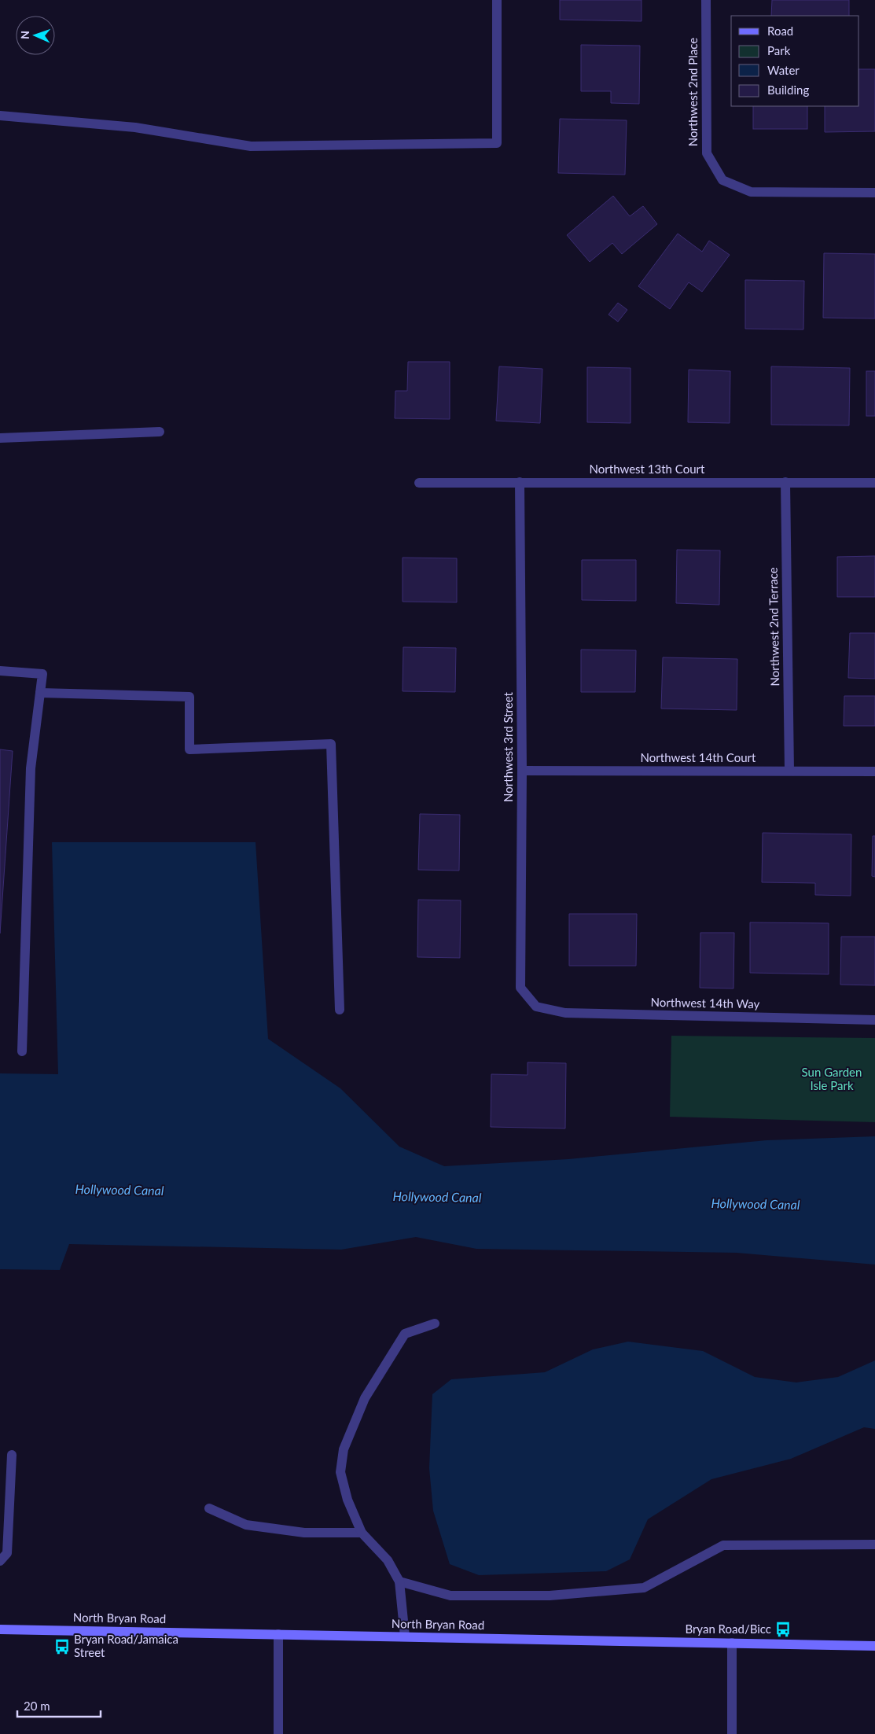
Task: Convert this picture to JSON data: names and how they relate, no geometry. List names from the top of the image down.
{
  "streets": {
    "street": [
      "Northwest 2nd Place",
      "Northwest 13th Court",
      "Northwest 2nd Terrace",
      "Northwest 3rd Street",
      "Northwest 14th Court",
      "Northwest 14th Way",
      "North Bryan Road"
    ]
  },
  "crossings": [
    ["Northwest 13th Court", "Northwest 2nd Terrace"],
    ["Northwest 13th Court", "Northwest 3rd Street"],
    ["Northwest 2nd Terrace", "Northwest 14th Court"],
    ["Northwest 3rd Street", "Northwest 14th Court"],
    ["Northwest 3rd Street", "Northwest 14th Way"]
  ],
  "water": ["Hollywood Canal"],
  "parks": ["Sun Garden Isle Park"],
  "places": {
    "bus stop": ["Bryan Road/Bicc", "Bryan Road/Jamaica Street"]
  },
  "legend": [
    "Road",
    "Park",
    "Water",
    "Building"
  ],
  "scale_bar": "20 m",
  "north": "left"
}
